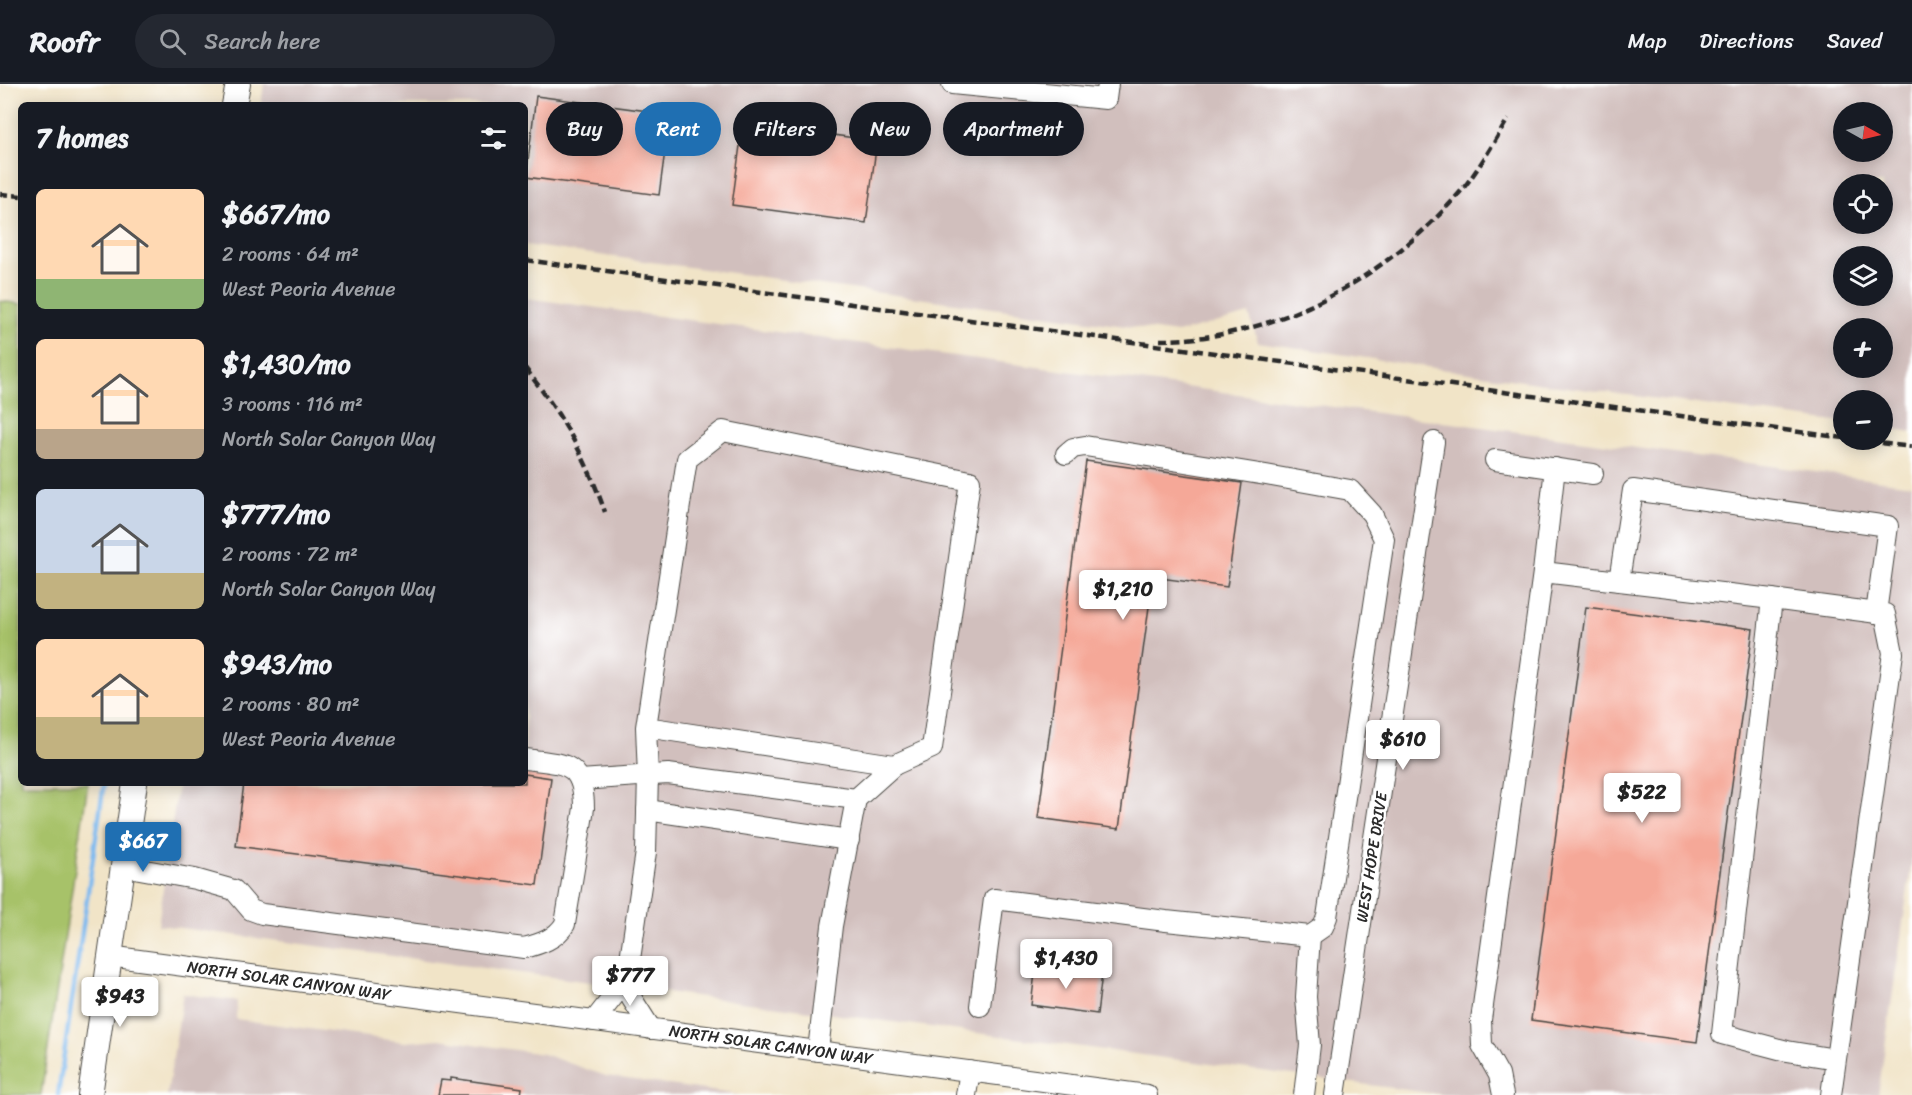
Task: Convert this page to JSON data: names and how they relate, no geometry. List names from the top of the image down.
{
  "streets": {
    "street": ["WEST HOPE DRIVE", "NORTH SOLAR CANYON WAY"]
  },
  "north": "right",
  "page": {
    "header": "Roofr",
    "search": "Search here",
    "nav": ["Map", "Directions", "Saved"],
    "map_buttons": ["+", "−"],
    "chip": [
      "Buy",
      "Rent",
      "Filters",
      "New",
      "Apartment"
    ],
    "heading": "7 homes",
    "list": [
      {
        "name": "$667/mo",
        "note": "2 rooms · 64 m² · West Peoria Avenue"
      },
      {
        "name": "$1,430/mo",
        "note": "3 rooms · 116 m² · North Solar Canyon Way"
      },
      {
        "name": "$777/mo",
        "note": "2 rooms · 72 m² · North Solar Canyon Way"
      },
      {
        "name": "$943/mo",
        "note": "2 rooms · 80 m² · West Peoria Avenue"
      }
    ],
    "price": [
      "$1,210",
      "$610",
      "$522",
      "$667",
      "$1,430",
      "$777",
      "$943"
    ]
  }
}
